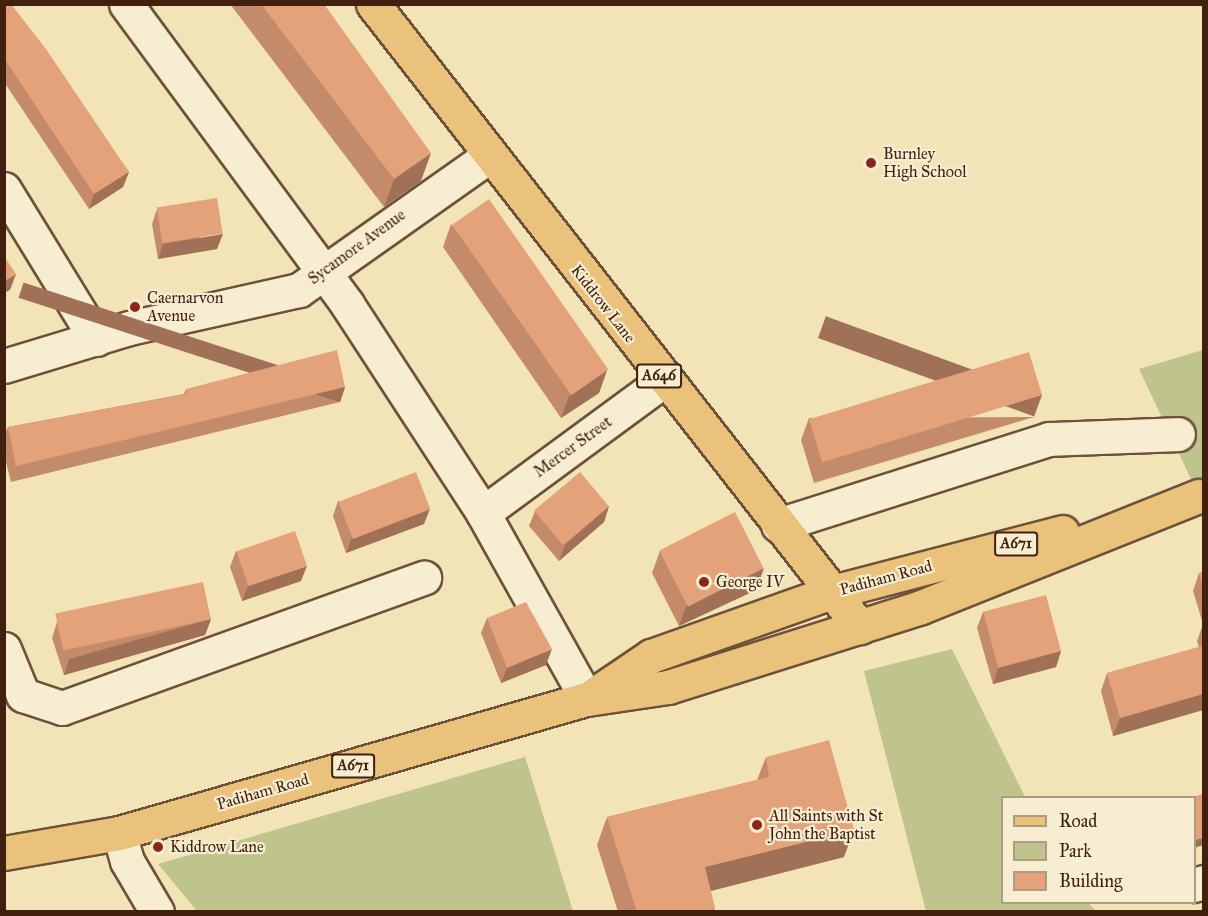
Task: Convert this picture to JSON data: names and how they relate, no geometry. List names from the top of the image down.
{
  "streets": {
    "main road": [
      "Kiddrow Lane",
      "A646",
      "A671",
      "Padiham Road"
    ],
    "street": ["Sycamore Avenue", "Mercer Street"]
  },
  "crossings": [
    ["Sycamore Avenue", "Kiddrow Lane"],
    ["Kiddrow Lane", "Mercer Street"],
    ["Kiddrow Lane", "Padiham Road"]
  ],
  "places": [
    "Burnley High School",
    "Caernarvon Avenue",
    "George IV",
    "All Saints with St John the Baptist",
    "Kiddrow Lane"
  ],
  "legend": ["Road", "Park", "Building"]
}
